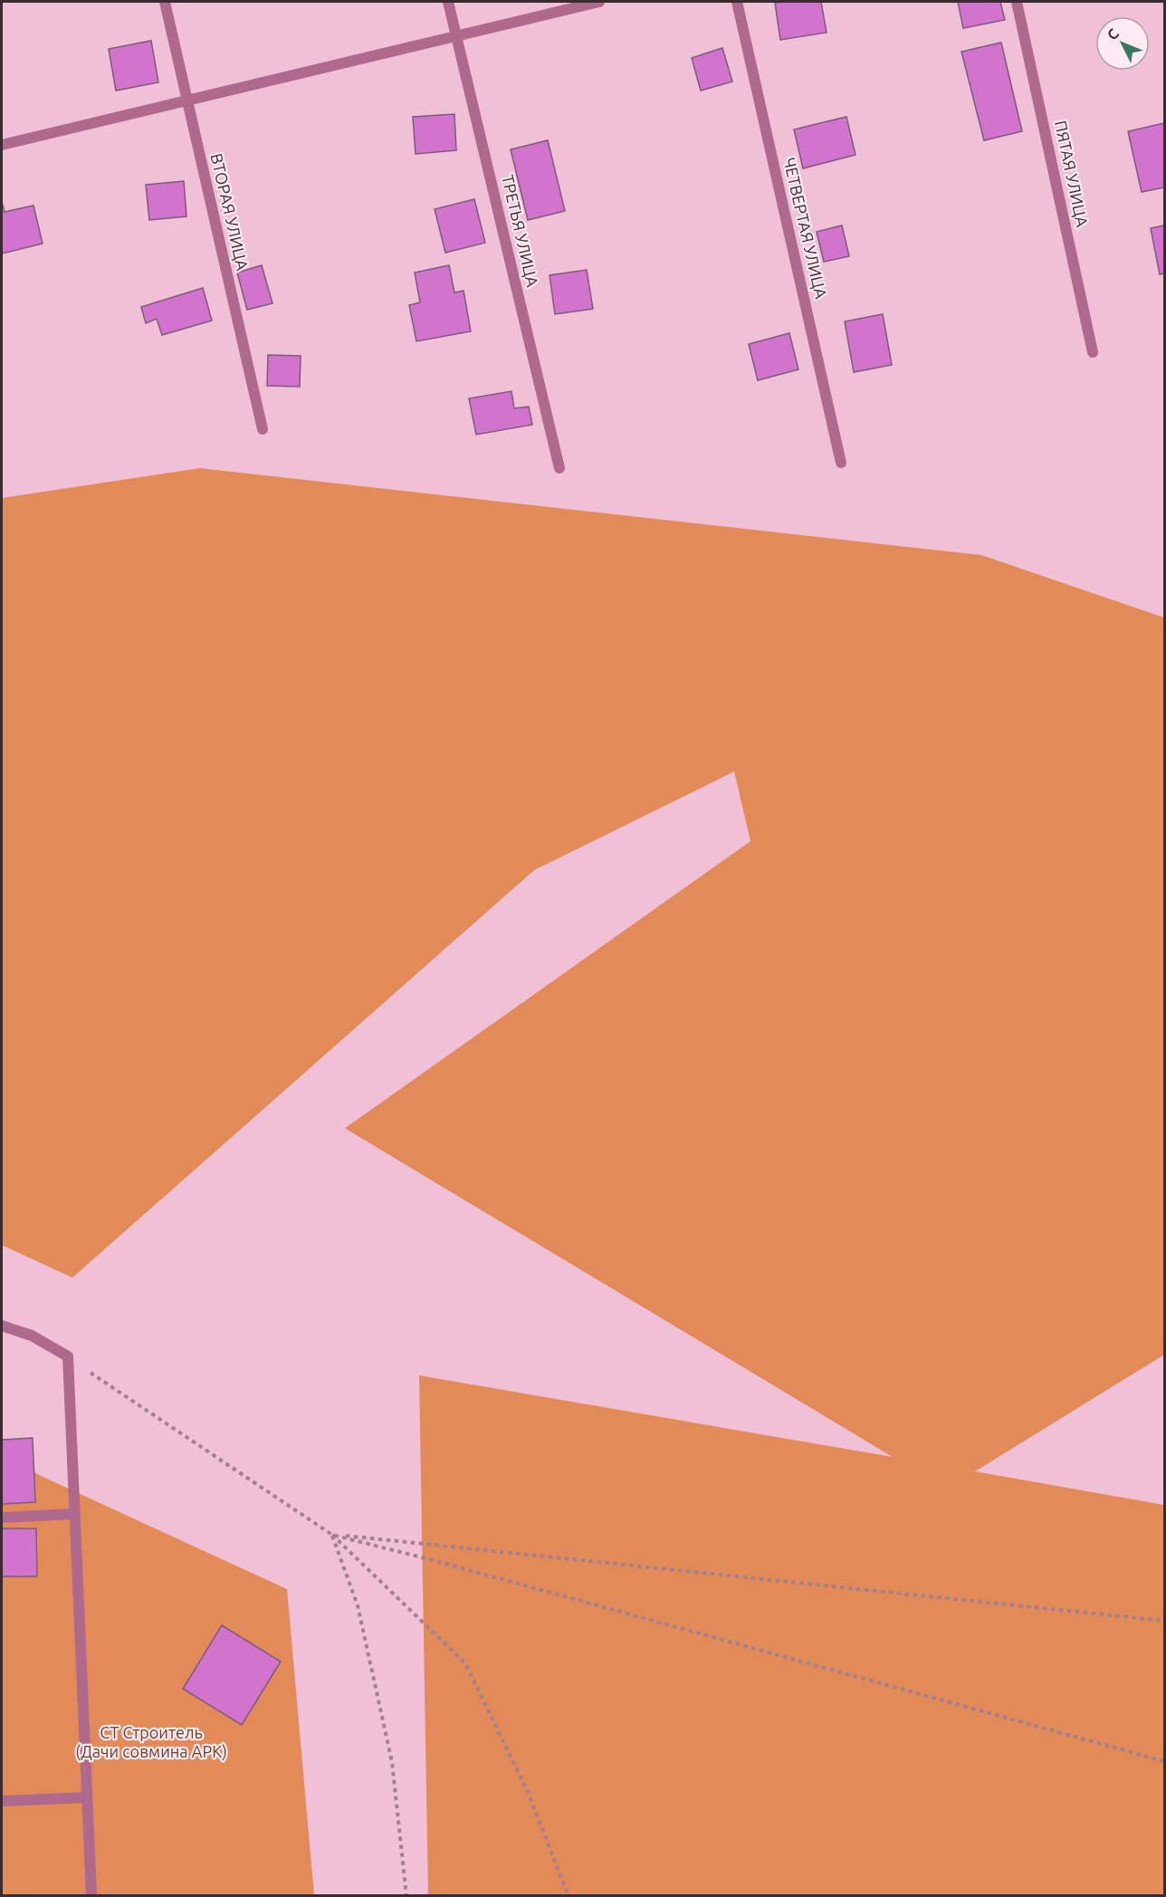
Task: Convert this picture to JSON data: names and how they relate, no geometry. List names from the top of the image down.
{
  "streets": {
    "street": [
      "ПЯТАЯ УЛИЦА",
      "ВТОРАЯ УЛИЦА",
      "ЧЕТВЕРТАЯ УЛИЦА",
      "ТРЕТЬЯ УЛИЦА"
    ]
  },
  "parks": ["СТ Строитель (Дачи совмина АРК)"],
  "north": "top left"
}
